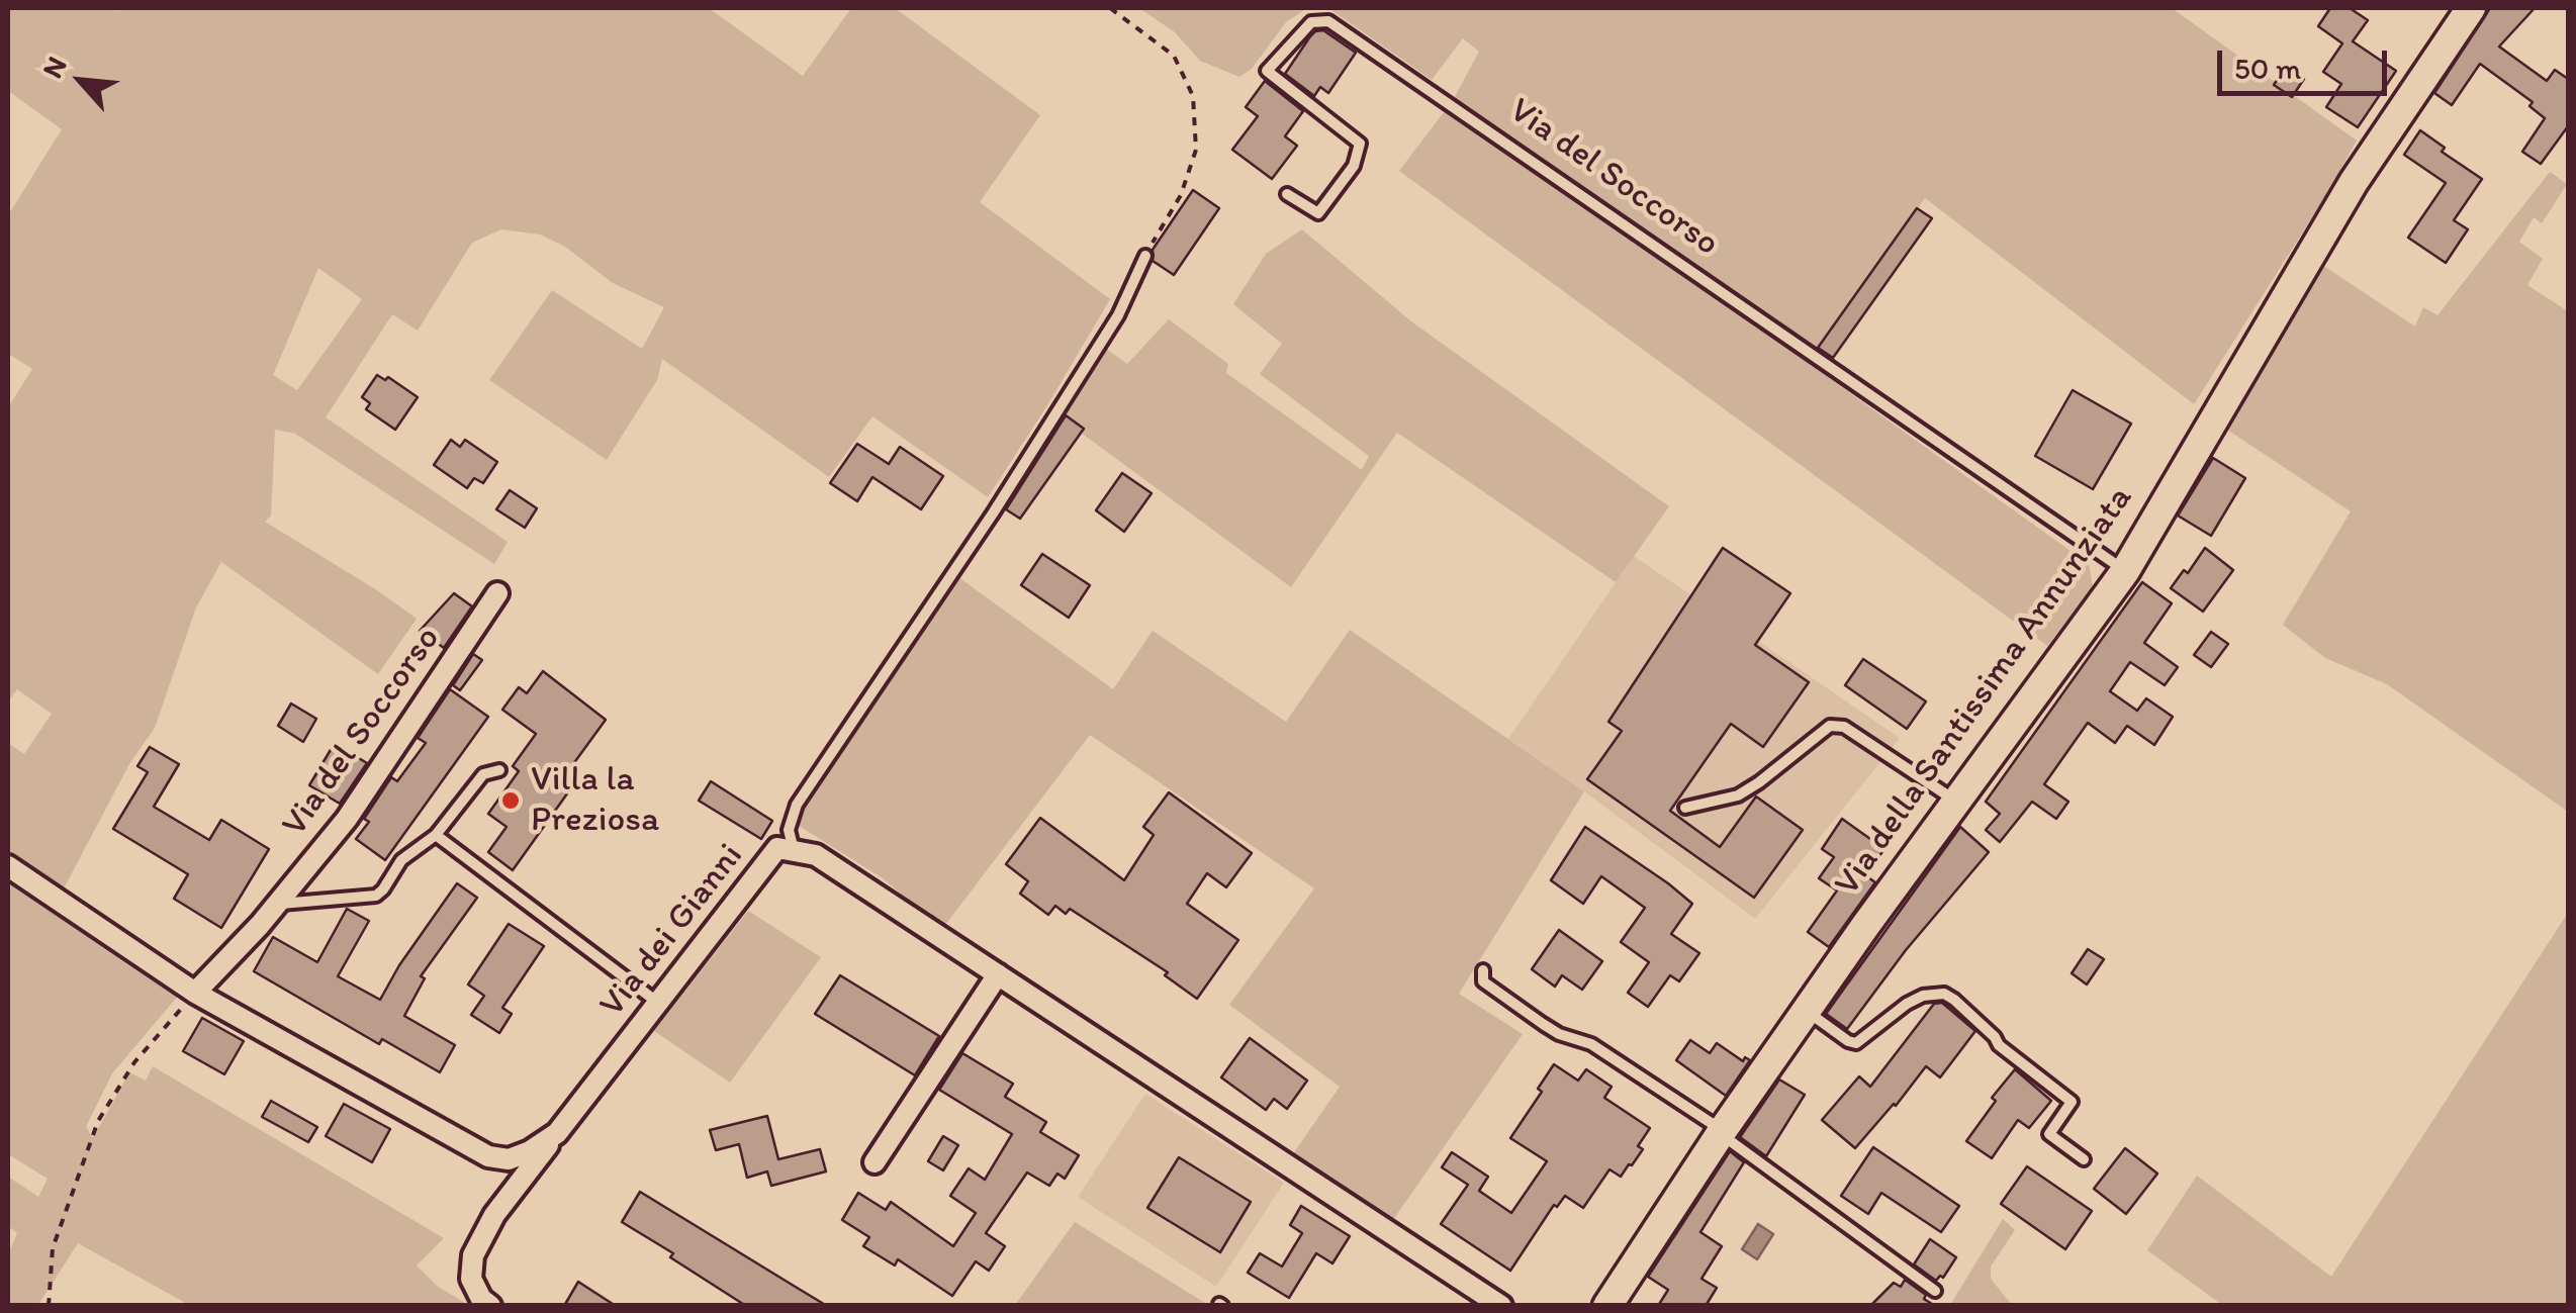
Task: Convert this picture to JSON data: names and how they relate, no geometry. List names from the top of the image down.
{
  "streets": {
    "street": ["Via del Soccorso", "Via della Santissima Annunziata", "Via dei Gianni"]
  },
  "crossings": [
    ["Via del Soccorso", "Via della Santissima Annunziata"],
    ["Via del Soccorso", "Via dei Gianni"]
  ],
  "places": ["Villa la Preziosa"],
  "scale_bar": "50 m",
  "north": "top left"
}
